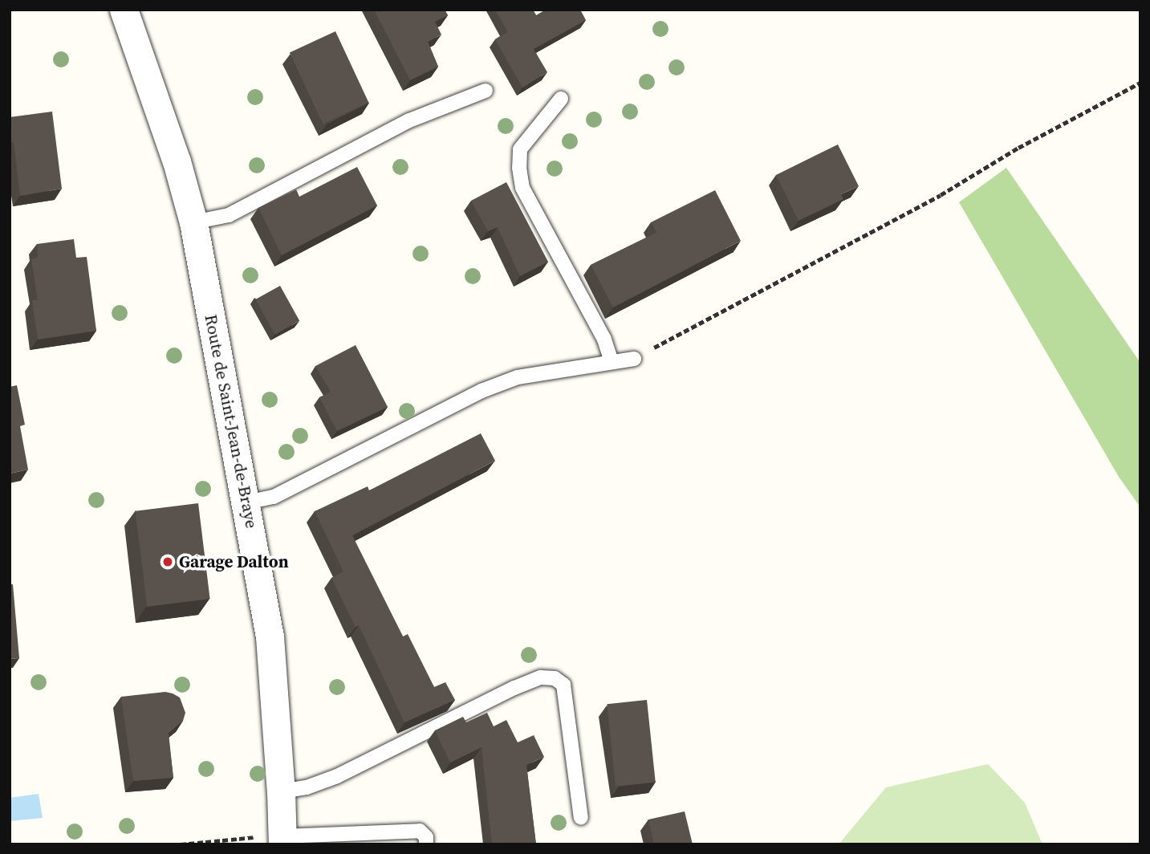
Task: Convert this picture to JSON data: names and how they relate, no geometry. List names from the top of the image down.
{
  "streets": {
    "street": ["Route de Saint-Jean-de-Braye"]
  },
  "places": ["Garage Dalton"]
}
